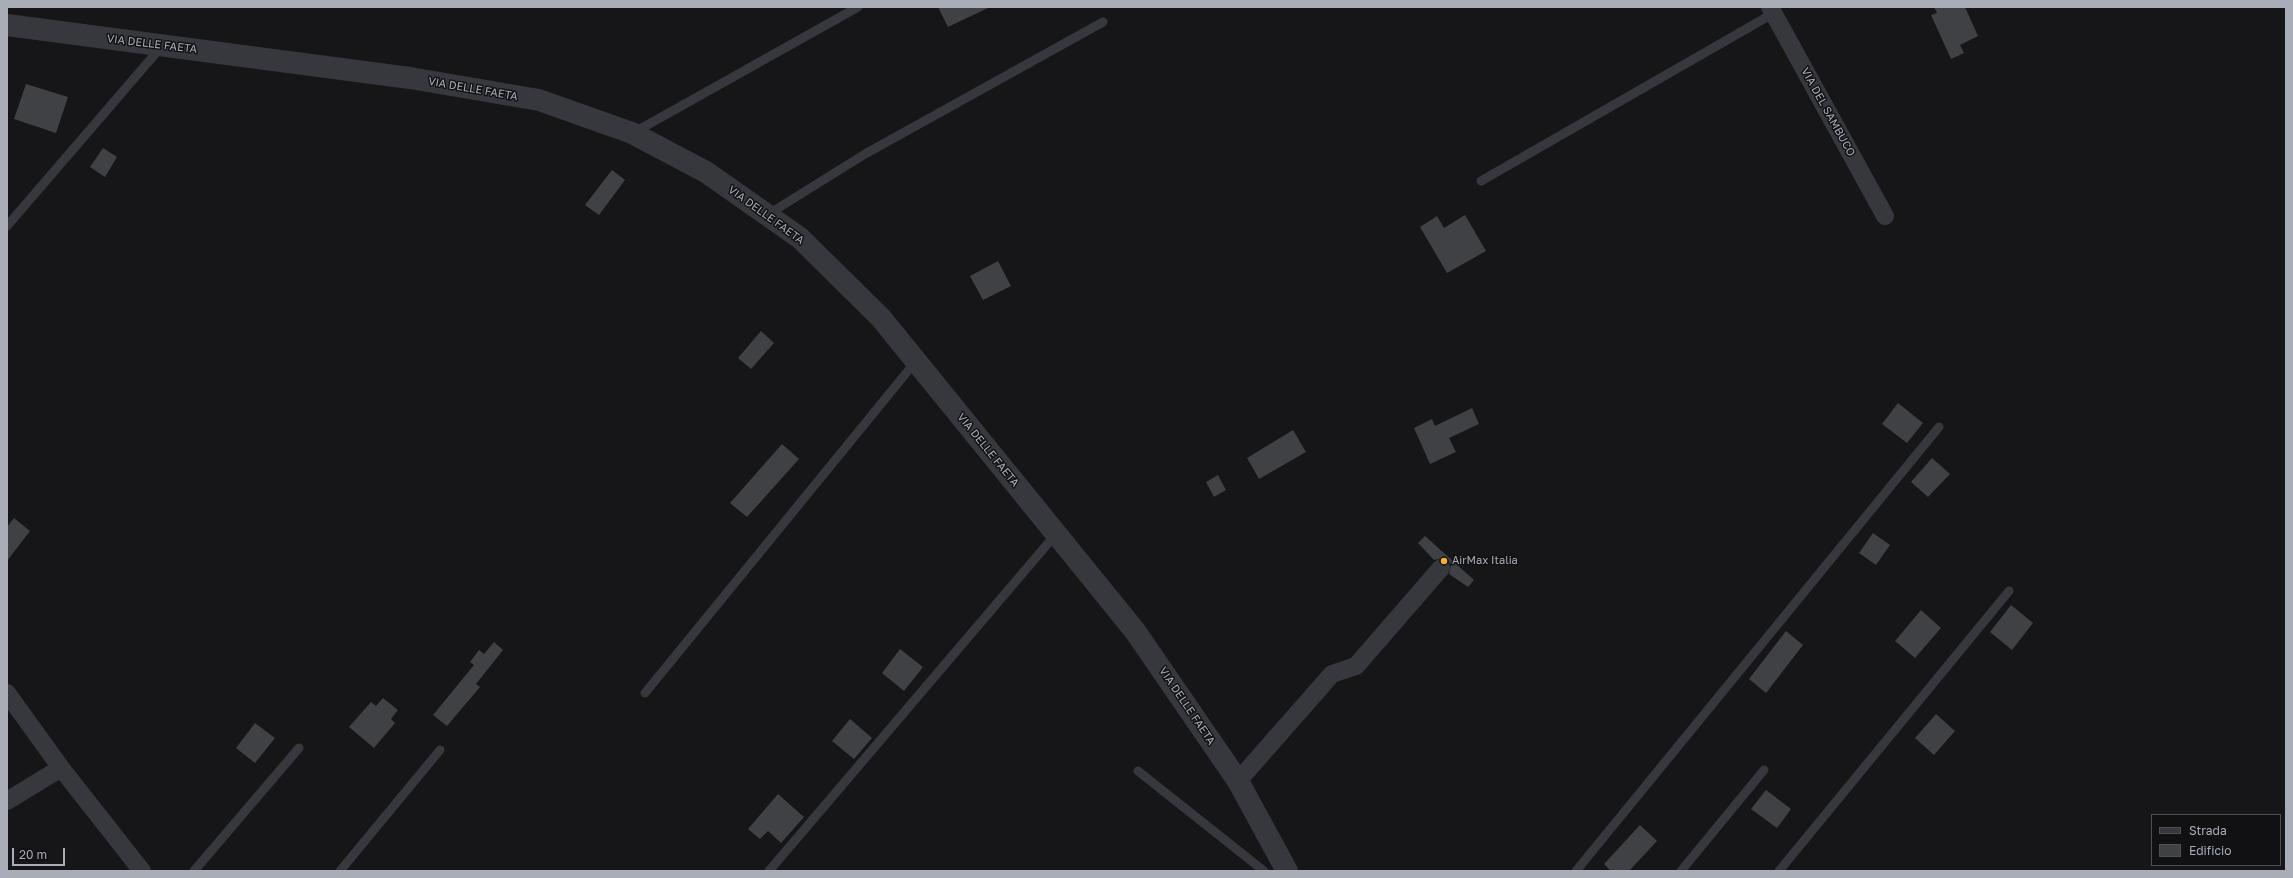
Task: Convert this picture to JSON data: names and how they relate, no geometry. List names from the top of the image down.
{
  "streets": {
    "street": ["VIA DELLE FAETA", "VIA DEL SAMBUCO"]
  },
  "places": ["AirMax Italia"],
  "legend": ["Strada", "Edificio"],
  "scale_bar": "20 m"
}
